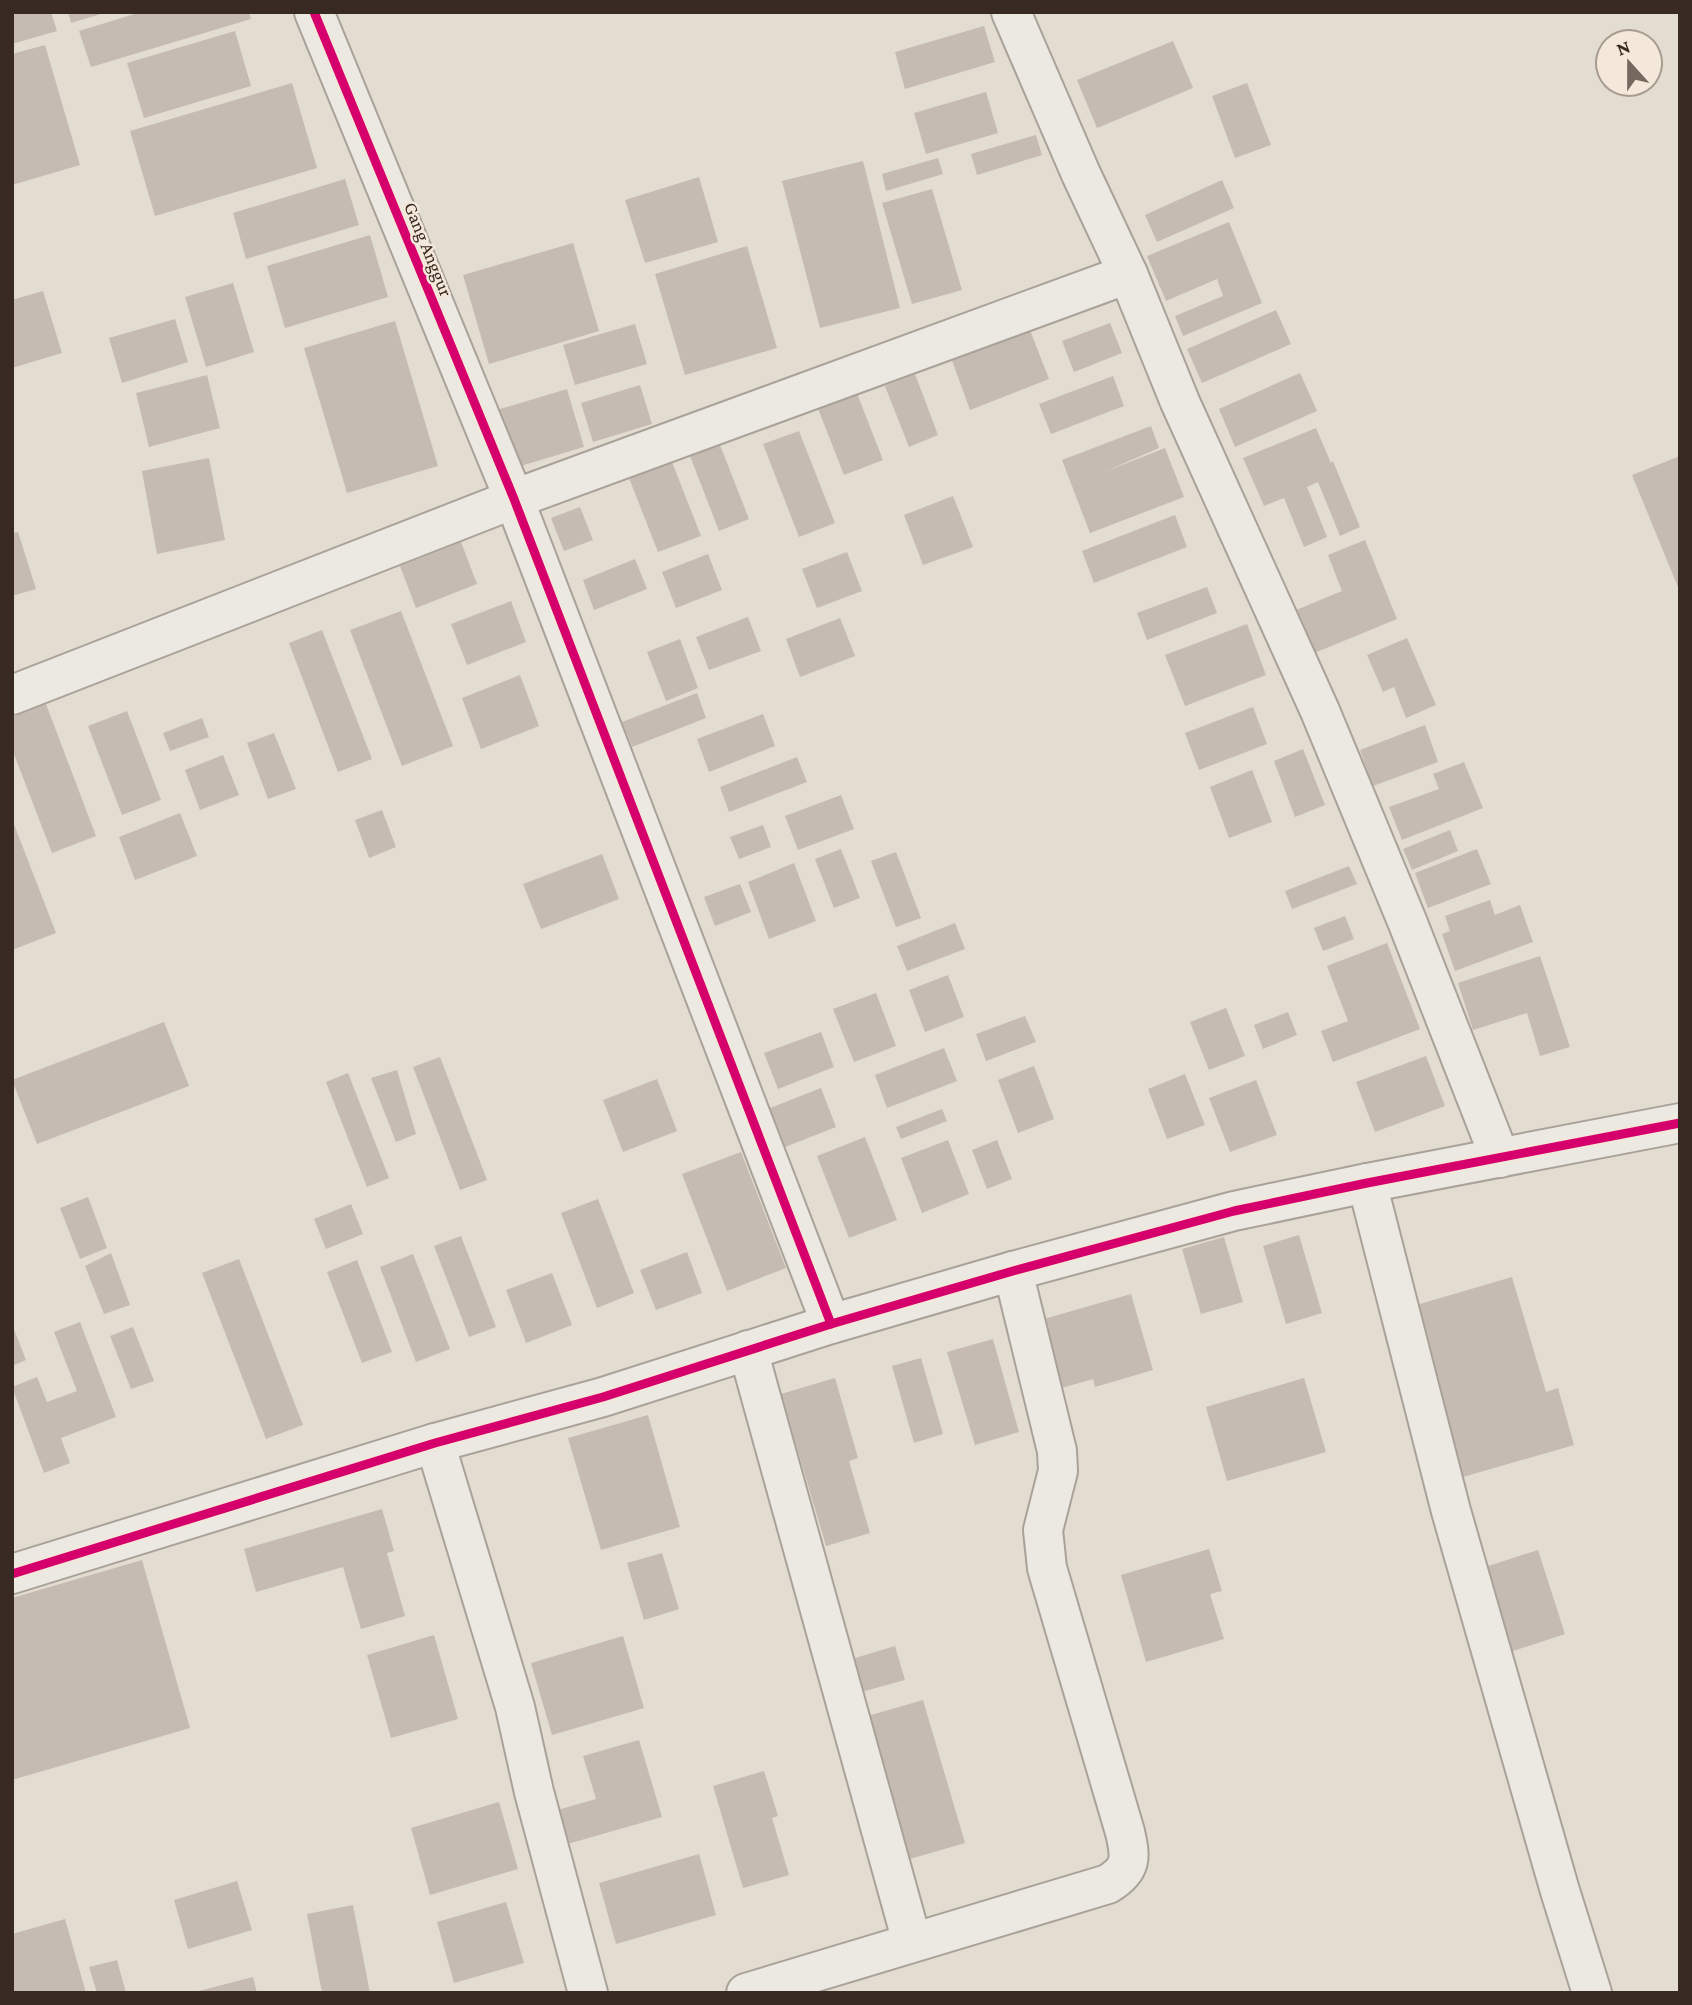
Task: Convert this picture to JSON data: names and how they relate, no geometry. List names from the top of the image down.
{
  "streets": {
    "street": ["Gang Anggur"]
  },
  "north": "top"
}
